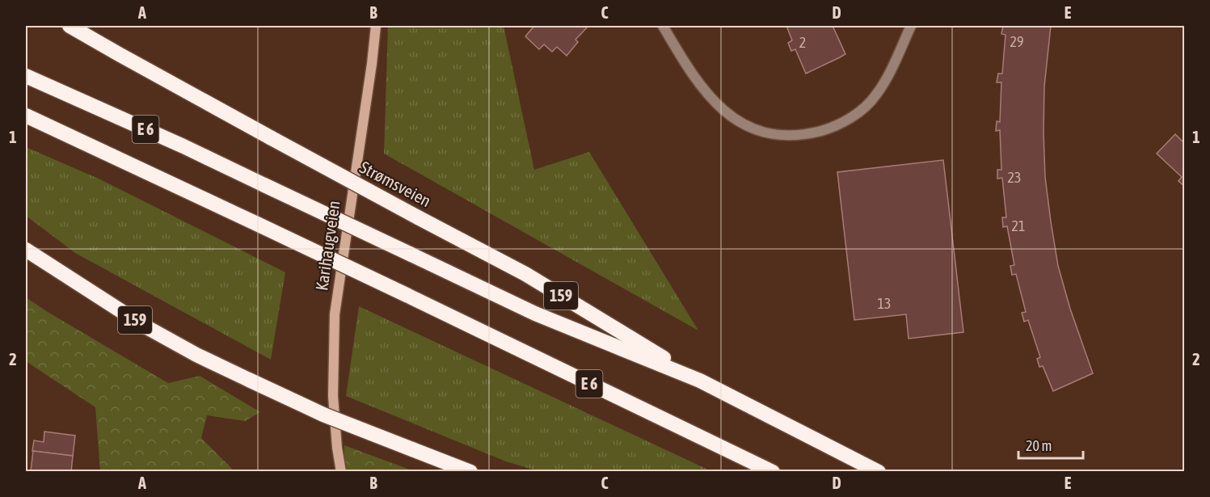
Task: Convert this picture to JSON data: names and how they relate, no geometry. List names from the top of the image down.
{
  "streets": {
    "highway": ["E 6", "Strømsveien", "159"],
    "main road": ["Karihaugveien"]
  },
  "crossings": [
    ["E 6", "Strømsveien"]
  ],
  "house_numbers": [
    "29",
    "2",
    "23",
    "21",
    "13"
  ],
  "scale_bar": "20 m",
  "grid": {
    "columns": [
      "A",
      "B",
      "C",
      "D",
      "E"
    ],
    "rows": ["1", "2"]
  }
}
